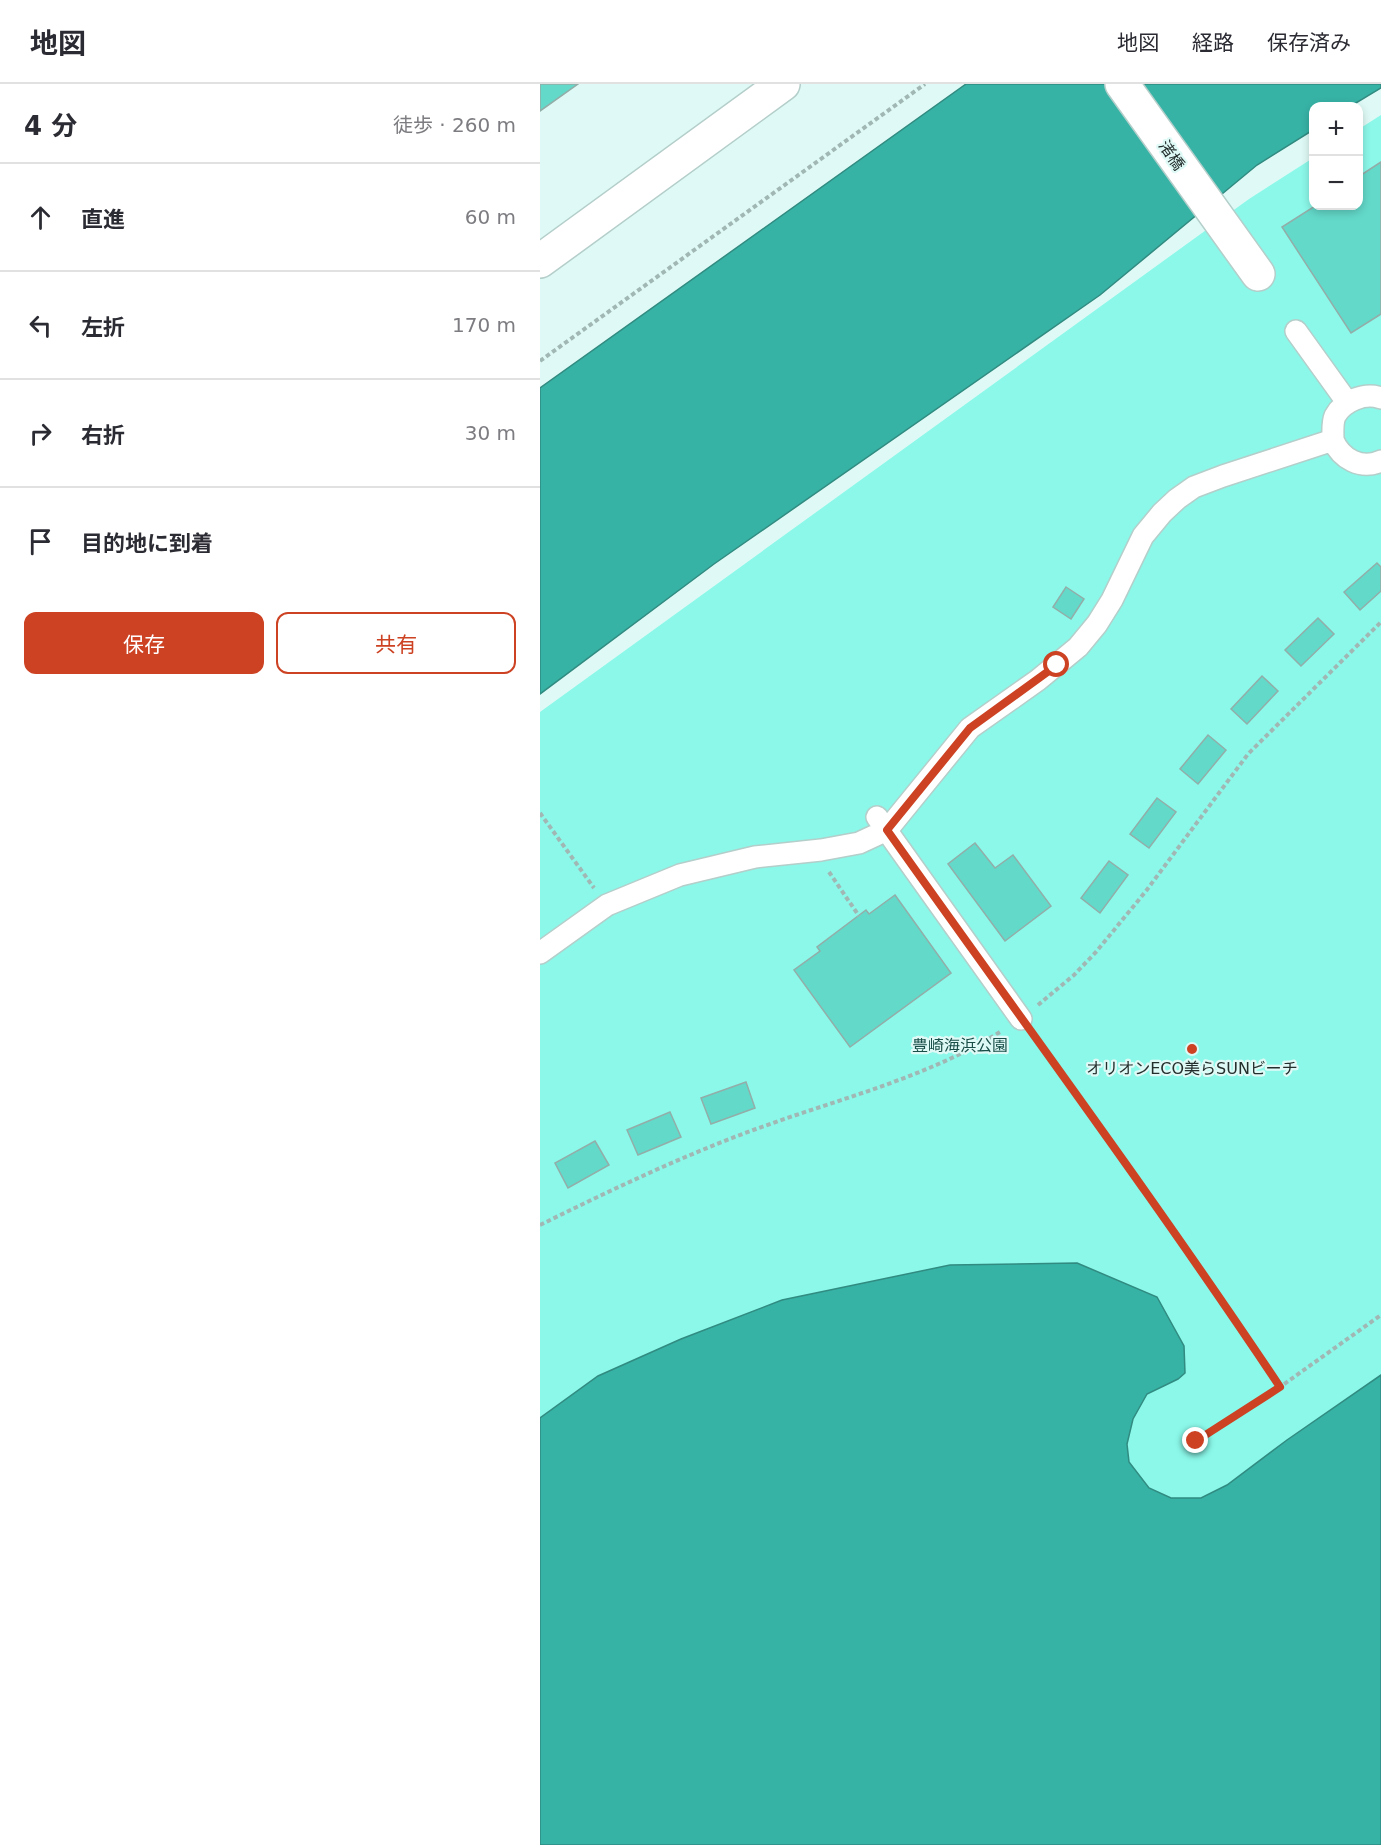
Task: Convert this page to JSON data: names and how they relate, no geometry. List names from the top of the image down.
{
  "streets": {
    "street": ["渚橋"]
  },
  "parks": ["豊崎海浜公園"],
  "places": ["オリオンECO美らSUNビーチ"],
  "page": {
    "header": "地図",
    "nav": ["地図", "経路", "保存済み"],
    "heading": ["4 分", "徒歩 · 260 m"],
    "map_buttons": ["+", "−"],
    "list": [
      ["直進", "60 m"],
      ["左折", "170 m"],
      ["右折", "30 m"],
      "目的地に到着"
    ],
    "buttons": ["保存", "共有"]
  }
}
